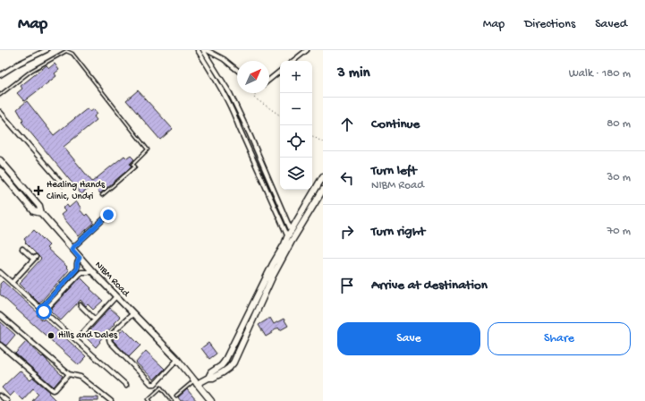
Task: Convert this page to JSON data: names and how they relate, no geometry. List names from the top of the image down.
{
  "streets": {
    "street": ["NIBM Road"]
  },
  "places": {
    "health": ["Healing Hands Clinic, Undri"],
    "other": ["Hills and Dales"]
  },
  "north": "top right",
  "page": {
    "header": "Map",
    "nav": ["Map", "Directions", "Saved"],
    "heading": ["3 min", "Walk · 180 m"],
    "map_buttons": ["+", "−"],
    "list": [
      ["Continue", "80 m"],
      ["Turn left", "NIBM Road", "30 m"],
      ["Turn right", "70 m"],
      "Arrive at destination"
    ],
    "buttons": ["Save", "Share"]
  }
}
